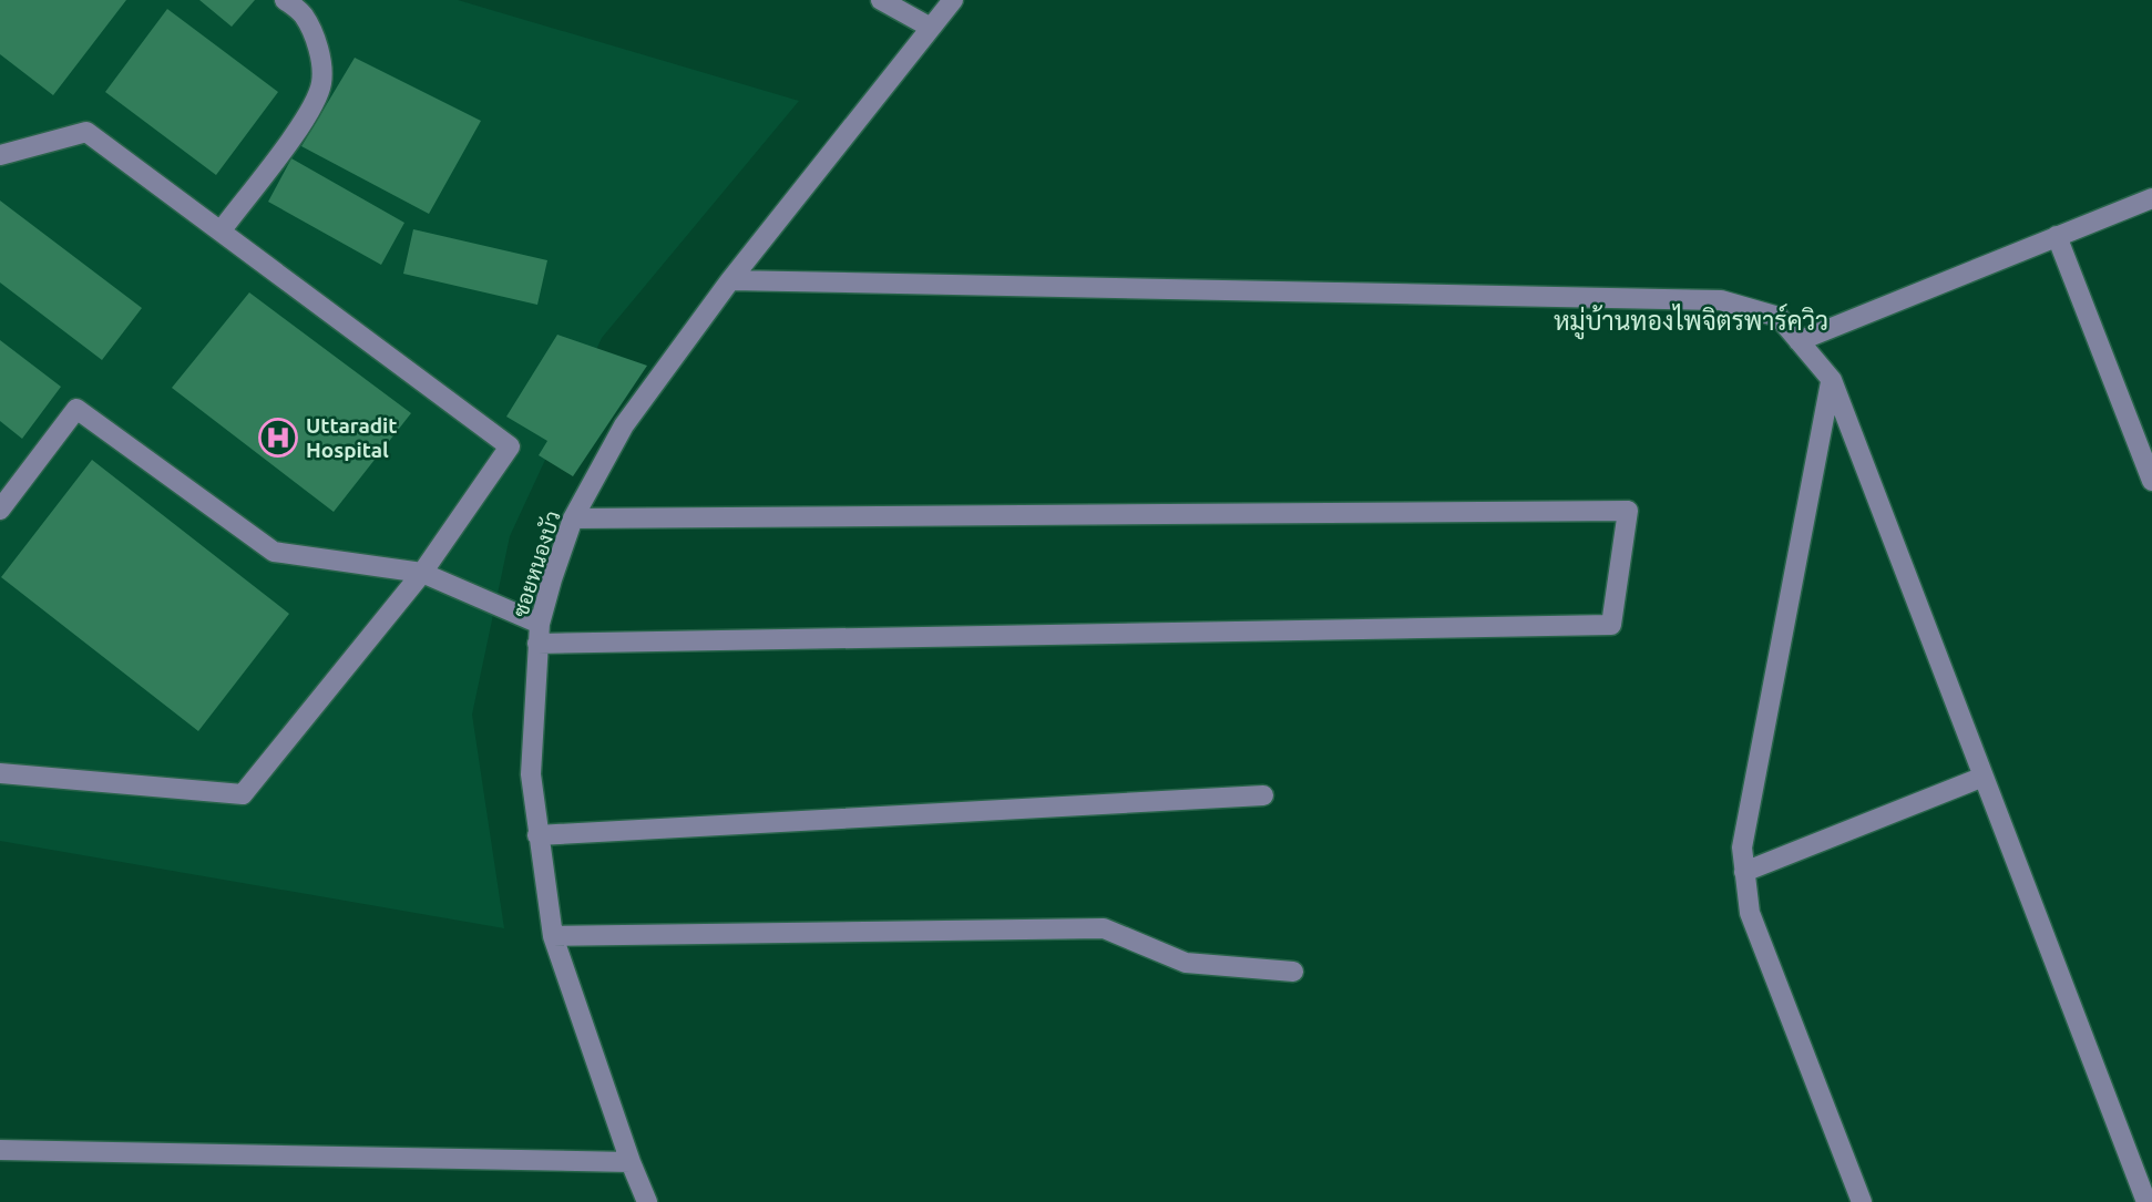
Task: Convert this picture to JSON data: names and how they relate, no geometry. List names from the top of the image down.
{
  "streets": {
    "street": ["ซอยหนองบัว"]
  },
  "districts": ["หมู่บ้านทองไพจิตรพาร์ควิว"],
  "places": {
    "hospital": ["Uttaradit Hospital"]
  }
}
